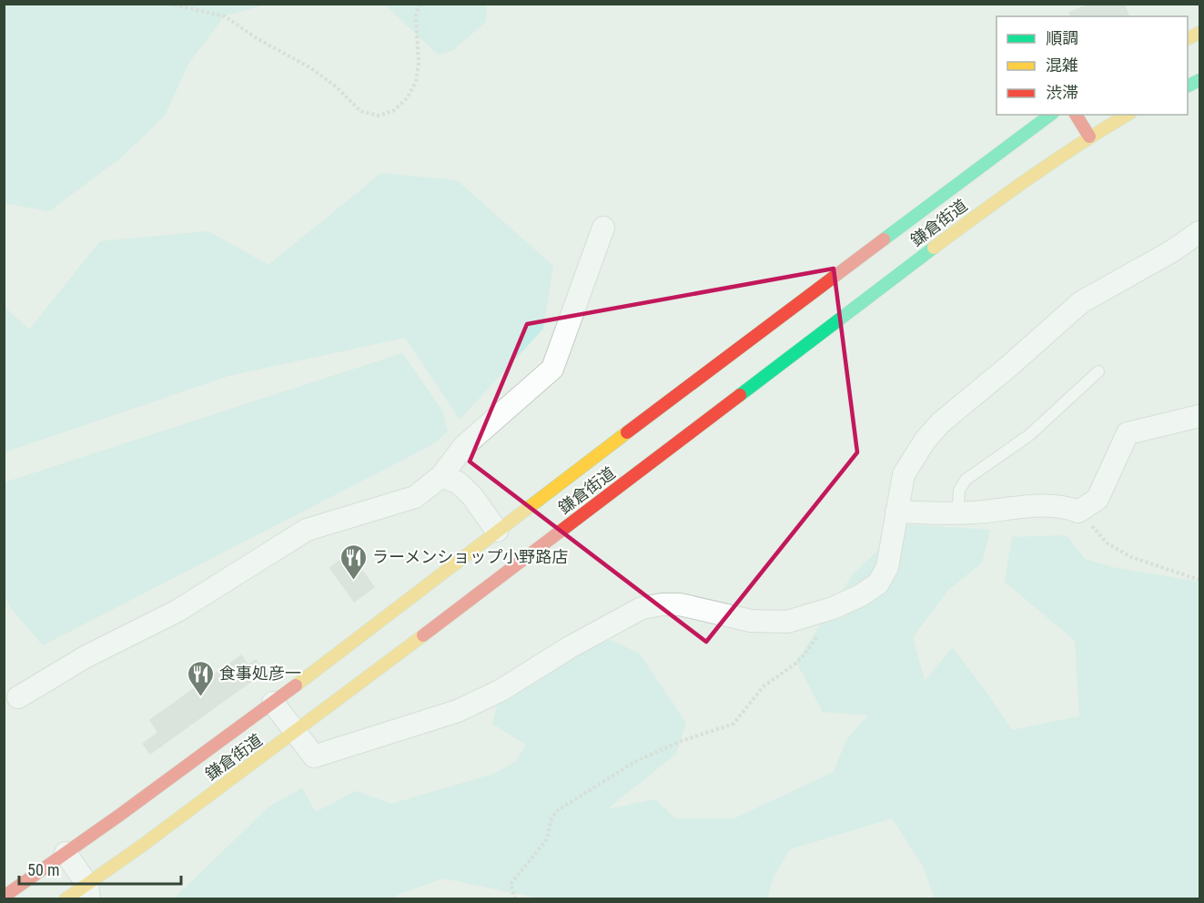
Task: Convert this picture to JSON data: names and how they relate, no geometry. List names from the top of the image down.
{
  "streets": {
    "main road": ["鎌倉街道"]
  },
  "places": {
    "restaurant": ["ラーメンショップ小野路店", "食事処彦一"]
  },
  "legend": ["順調", "混雑", "渋滞"],
  "scale_bar": "50 m"
}
